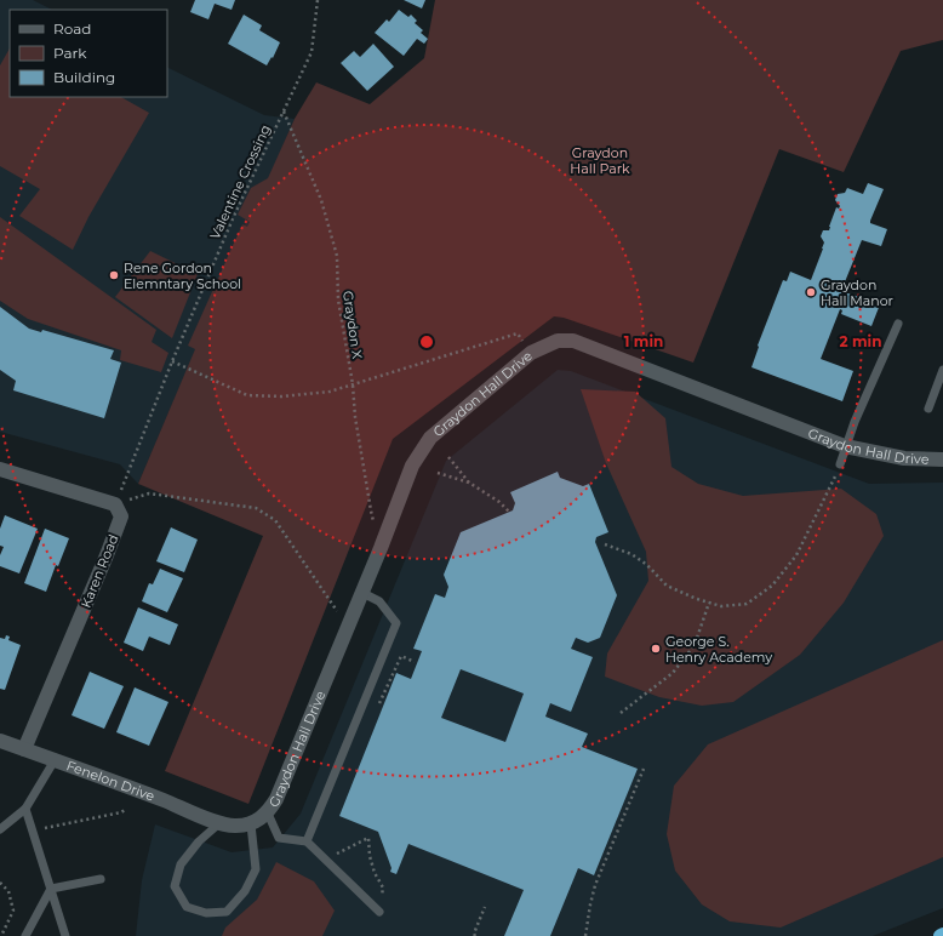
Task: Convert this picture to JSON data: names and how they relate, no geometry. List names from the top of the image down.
{
  "streets": {
    "street": ["Graydon Hall Drive", "Karen Road", "Fenelon Drive"],
    "path": ["Valentine Crossing", "Graydon X"]
  },
  "crossings": [
    ["Valentine Crossing", "Graydon X"],
    ["Valentine Crossing", "Karen Road"],
    ["Graydon X", "Graydon Hall Drive"],
    ["Graydon Hall Drive", "Fenelon Drive"],
    ["Karen Road", "Fenelon Drive"]
  ],
  "parks": ["Graydon Hall Park"],
  "places": ["Rene Gordon Elemntary School", "Graydon Hall Manor", "George S. Henry Academy"],
  "legend": ["Road", "Park", "Building"],
  "rings": ["1 min", "2 min"]
}
